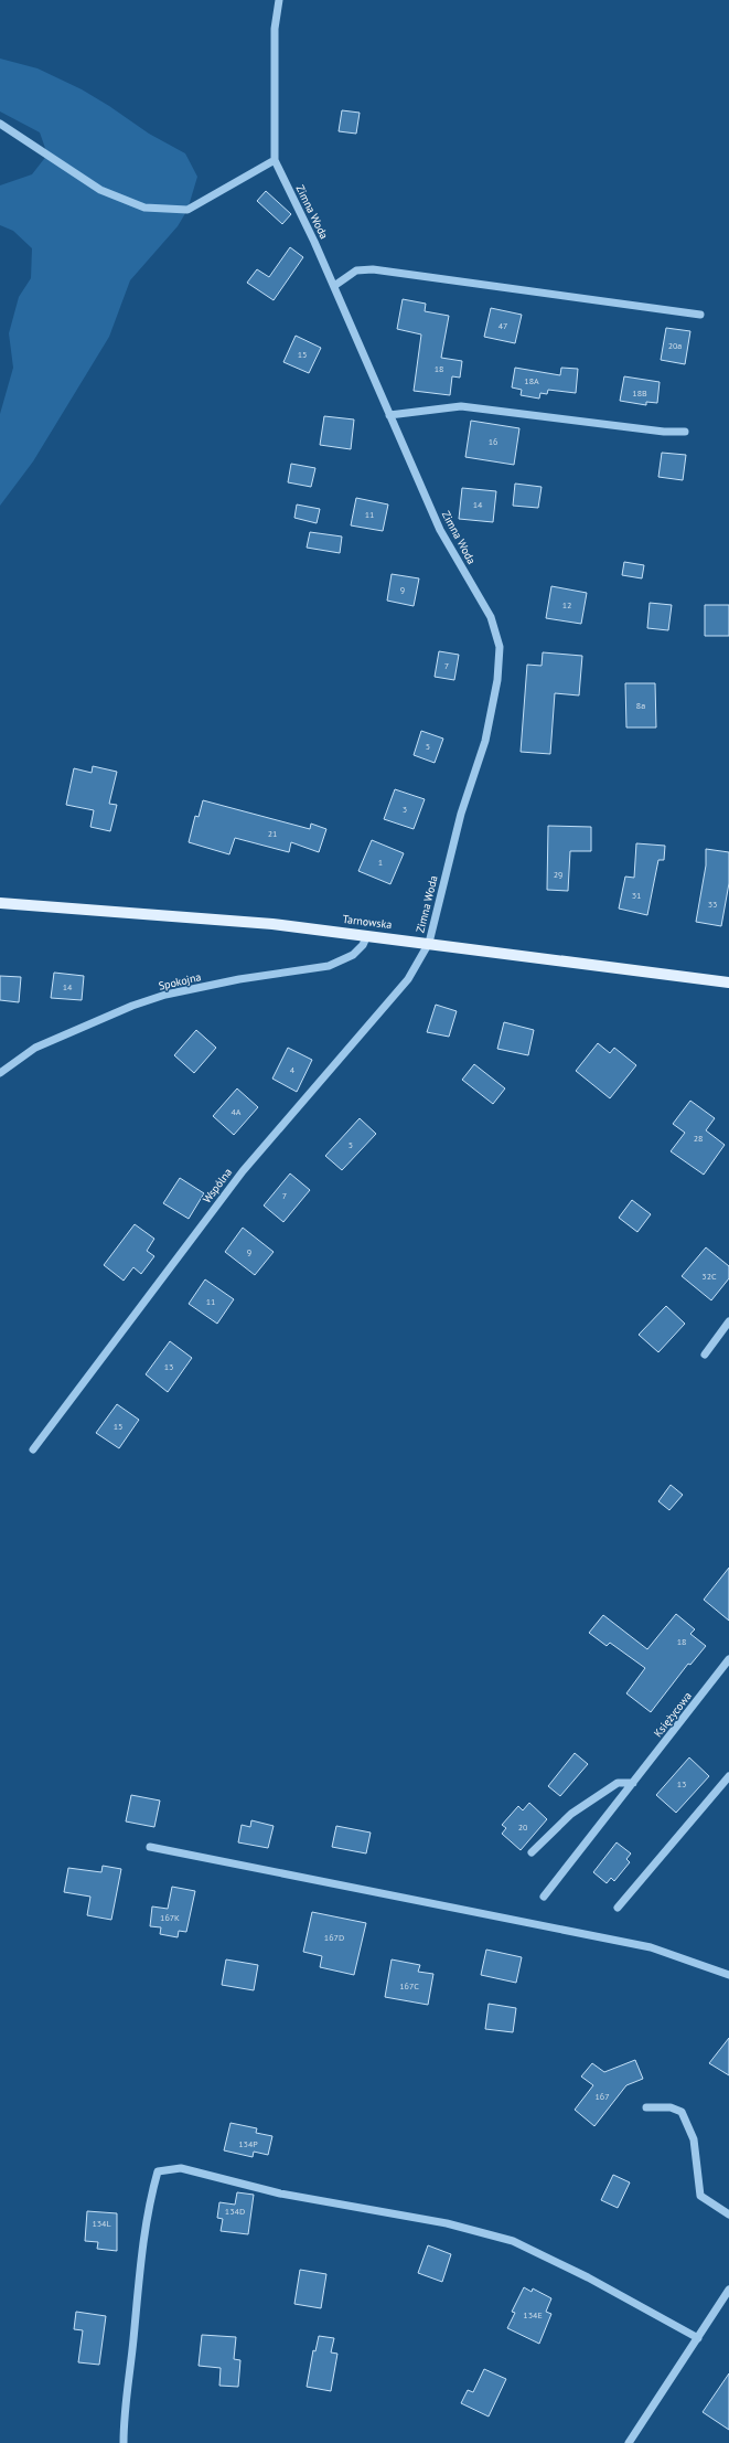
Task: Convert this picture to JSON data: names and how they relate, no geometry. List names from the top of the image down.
{
  "streets": {
    "main road": ["Tarnowska"],
    "street": [
      "Zimna Woda",
      "Spokojna",
      "Wspólna",
      "Księżycowa"
    ]
  },
  "crossings": [
    ["Zimna Woda", "Tarnowska"],
    ["Zimna Woda", "Wspólna"],
    ["Tarnowska", "Spokojna"],
    ["Tarnowska", "Wspólna"]
  ],
  "house_numbers": [
    "47",
    "20a",
    "15",
    "18",
    "18A",
    "18B",
    "16",
    "14",
    "11",
    "9",
    "12",
    "7",
    "8a",
    "5",
    "3",
    "21",
    "1",
    "29",
    "31",
    "33",
    "14",
    "4",
    "4A",
    "28",
    "5",
    "7",
    "9",
    "32C",
    "11",
    "13",
    "15",
    "18",
    "13",
    "20",
    "167K",
    "167D",
    "167C",
    "167",
    "134P",
    "134D",
    "134L",
    "134E"
  ]
}
